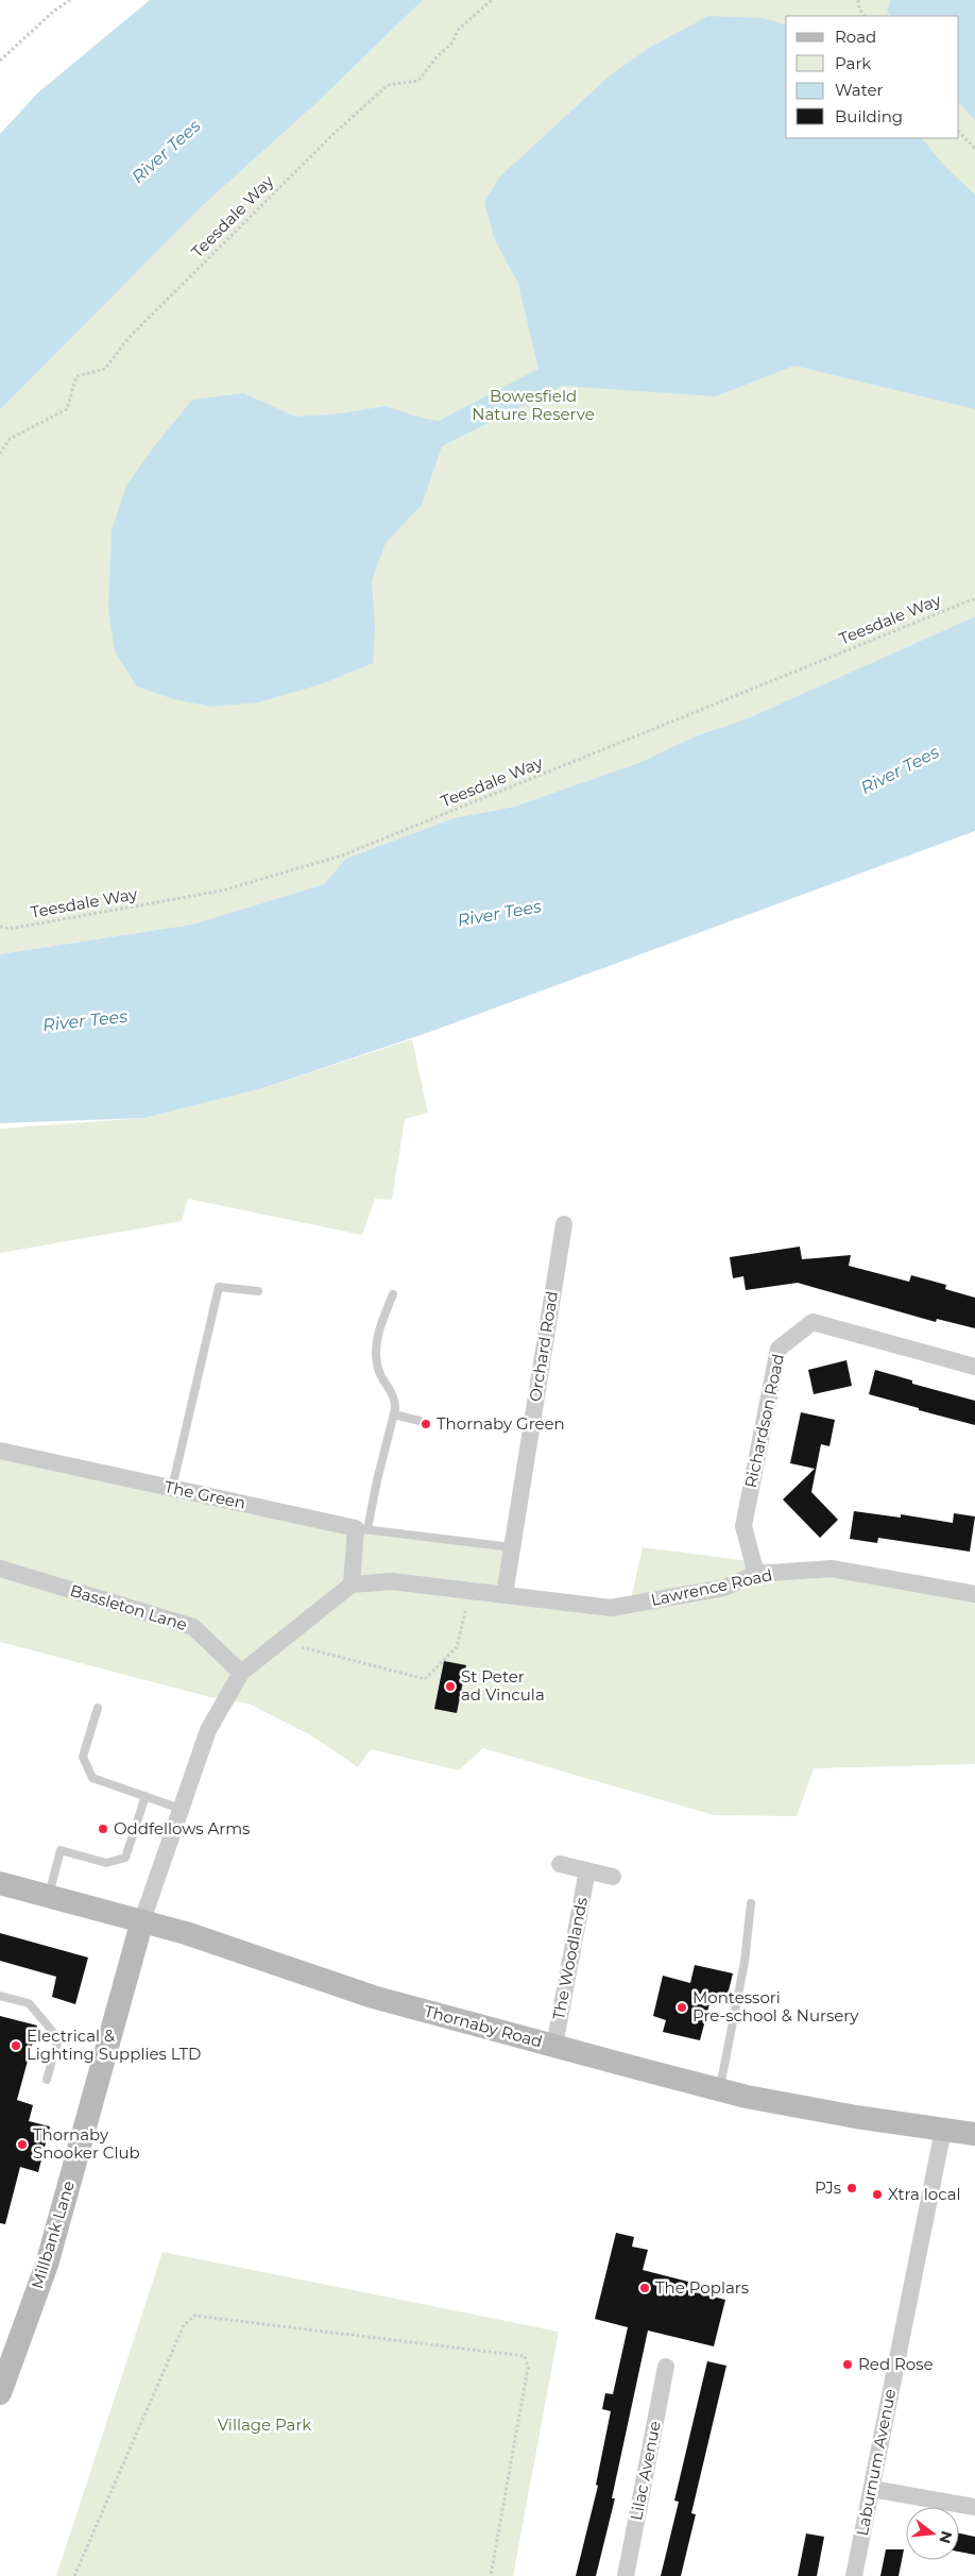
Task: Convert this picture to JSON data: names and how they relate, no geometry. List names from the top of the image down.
{
  "streets": {
    "street": [
      "Orchard Road",
      "Richardson Road",
      "The Green",
      "Lawrence Road",
      "Bassleton Lane",
      "The Woodlands",
      "Thornaby Road",
      "Millbank Lane",
      "Laburnum Avenue",
      "Lilac Avenue"
    ],
    "path": ["Teesdale Way"]
  },
  "crossings": [
    ["Orchard Road", "Lawrence Road"],
    ["Richardson Road", "Lawrence Road"],
    ["The Woodlands", "Thornaby Road"],
    ["Thornaby Road", "Millbank Lane"],
    ["Thornaby Road", "Laburnum Avenue"]
  ],
  "water": ["River Tees"],
  "parks": ["Bowesfield Nature Reserve", "Village Park"],
  "places": [
    "Thornaby Green",
    "St Peter ad Vincula",
    "Oddfellows Arms",
    "Montessori Pre-school & Nursery",
    "Electrical & Lighting Supplies LTD",
    "Thornaby Snooker Club",
    "PJs",
    "Xtra local",
    "The Poplars",
    "Red Rose"
  ],
  "legend": [
    "Road",
    "Park",
    "Water",
    "Building"
  ],
  "north": "right"
}
